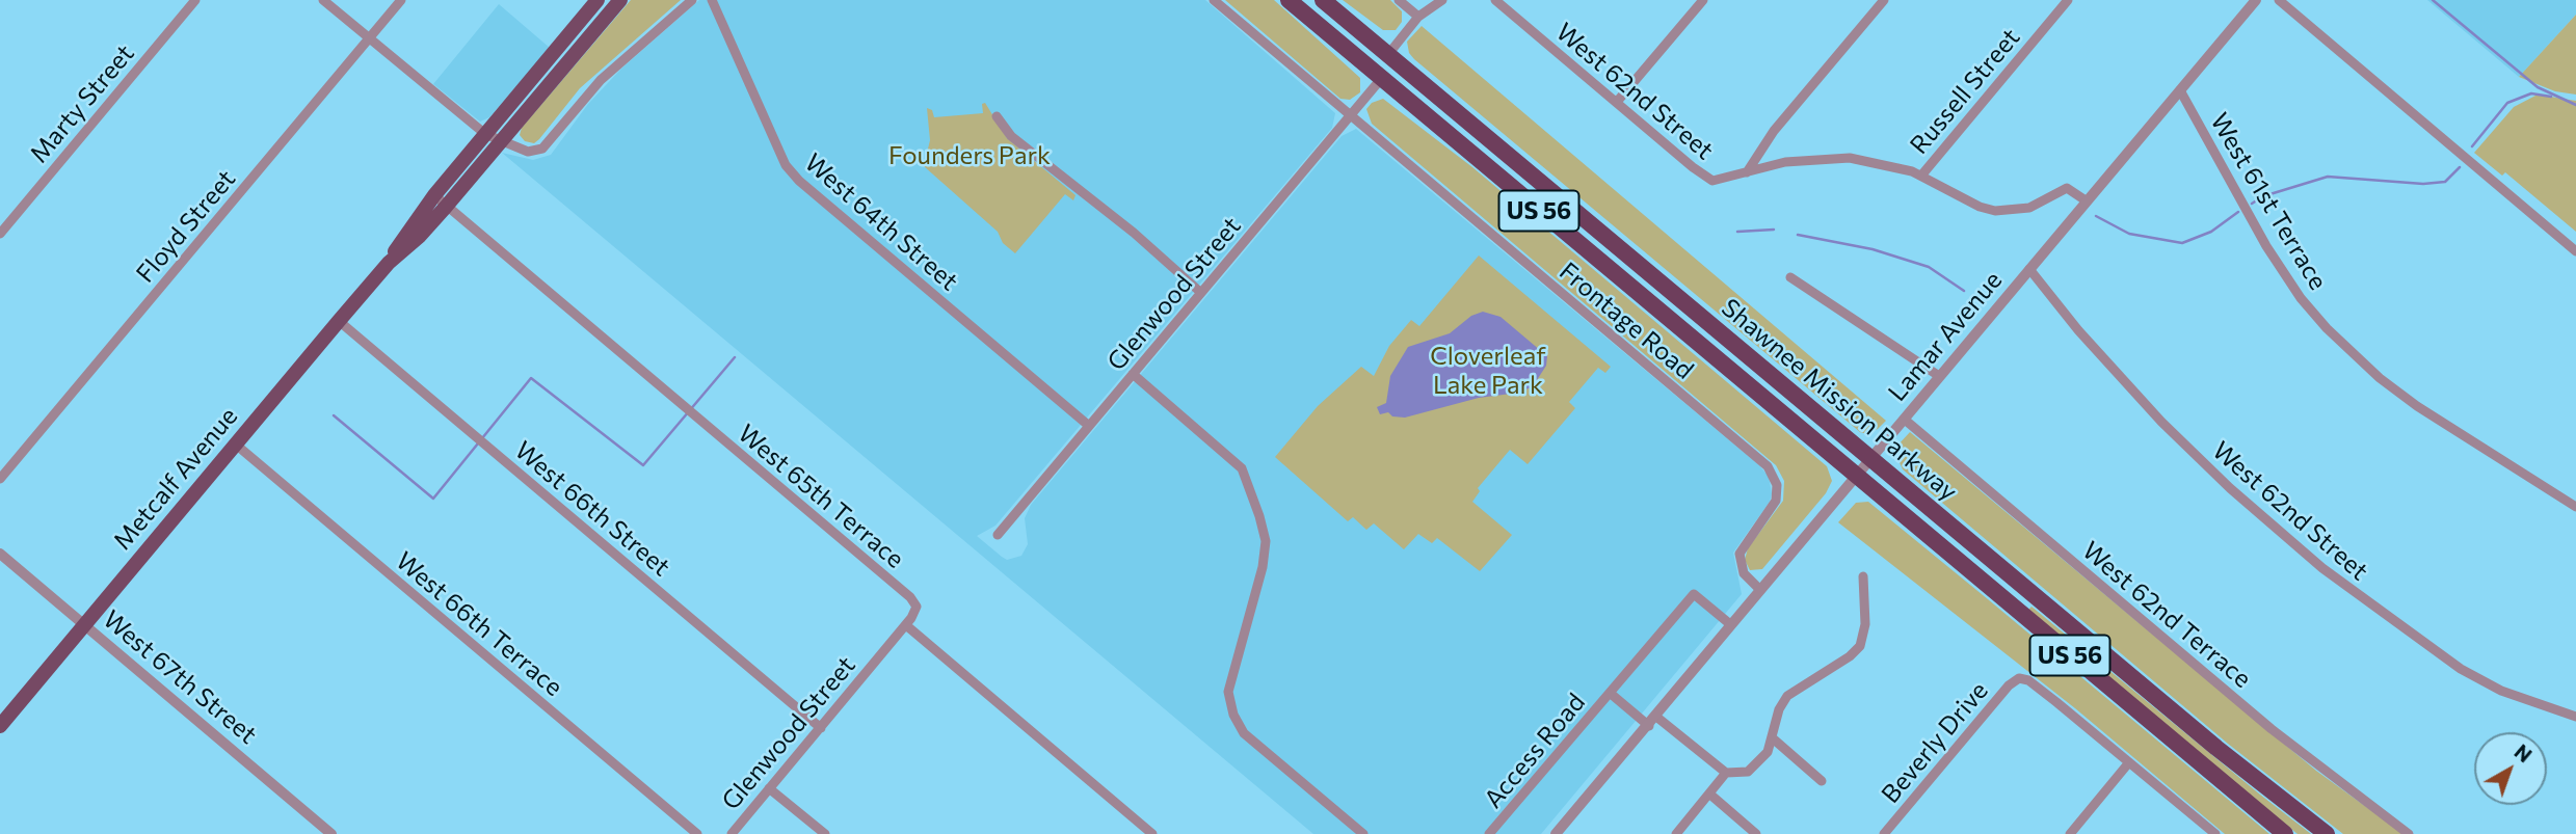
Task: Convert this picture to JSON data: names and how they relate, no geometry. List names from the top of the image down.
{
  "streets": {
    "highway": ["US 56", "Shawnee Mission Parkway"],
    "main road": ["Metcalf Avenue"],
    "street": [
      "West 62nd Street",
      "Russell Street",
      "Marty Street",
      "West 61st Terrace",
      "West 64th Street",
      "Floyd Street",
      "Glenwood Street",
      "Frontage Road",
      "Lamar Avenue",
      "West 65th Terrace",
      "West 66th Street",
      "West 62nd Terrace",
      "West 66th Terrace",
      "West 67th Street",
      "Beverly Drive",
      "Access Road"
    ]
  },
  "crossings": [
    ["West 62nd Street", "Russell Street"],
    ["West 62nd Street", "Lamar Avenue"],
    ["West 61st Terrace", "Lamar Avenue"],
    ["West 64th Street", "Glenwood Street"],
    ["Glenwood Street", "Frontage Road"],
    ["Glenwood Street", "Shawnee Mission Parkway"],
    ["Glenwood Street", "West 65th Terrace"],
    ["Glenwood Street", "West 66th Street"],
    ["Frontage Road", "Lamar Avenue"],
    ["Lamar Avenue", "Shawnee Mission Parkway"],
    ["Lamar Avenue", "West 62nd Terrace"],
    ["Lamar Avenue", "Access Road"],
    ["Metcalf Avenue", "West 65th Terrace"],
    ["Metcalf Avenue", "West 66th Street"],
    ["Metcalf Avenue", "West 66th Terrace"],
    ["Metcalf Avenue", "West 67th Street"]
  ],
  "parks": ["Founders Park", "Cloverleaf Lake Park"],
  "north": "top right"
}
